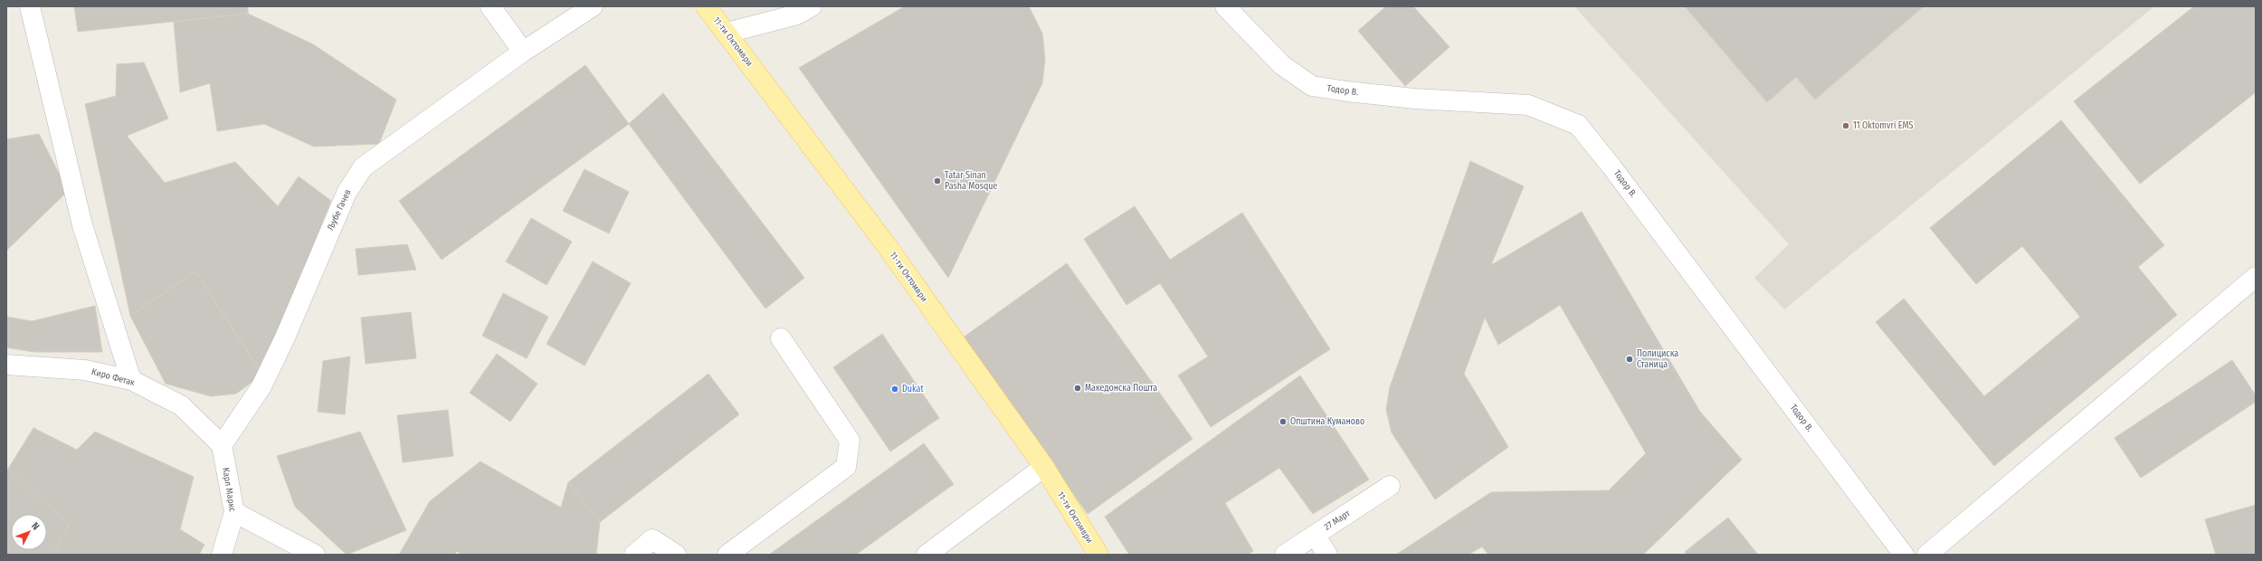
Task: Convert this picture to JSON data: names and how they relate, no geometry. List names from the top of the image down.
{
  "streets": {
    "main road": ["11-ти Октомври"],
    "street": [
      "Тодор В.",
      "Љубе Гачев",
      "Киро Фетак",
      "Карл Маркс",
      "27 Март"
    ]
  },
  "crossings": [
    ["Љубе Гачев", "Киро Фетак"],
    ["Љубе Гачев", "Карл Маркс"],
    ["Киро Фетак", "Карл Маркс"]
  ],
  "places": [
    "11 Oktomvri EMS",
    "Tatar Sinan Pasha Mosque",
    "Полициска Станица",
    "Македонска Пошта",
    "Dukat",
    "Општина Куманово"
  ],
  "north": "top right"
}
